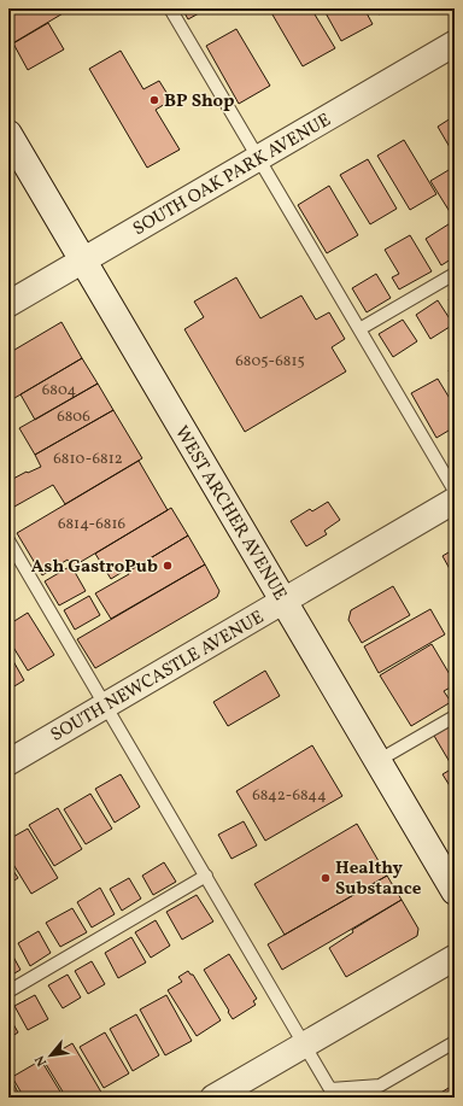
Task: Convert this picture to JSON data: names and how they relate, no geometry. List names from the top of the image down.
{
  "streets": {
    "main road": ["WEST ARCHER AVENUE"],
    "street": ["SOUTH OAK PARK AVENUE", "SOUTH NEWCASTLE AVENUE"]
  },
  "crossings": [
    ["SOUTH OAK PARK AVENUE", "WEST ARCHER AVENUE"],
    ["WEST ARCHER AVENUE", "SOUTH NEWCASTLE AVENUE"]
  ],
  "places": ["BP Shop", "Ash GastroPub", "Healthy Substance"],
  "house_numbers": [
    "6805-6815",
    "6804",
    "6806",
    "6810-6812",
    "6814-6816",
    "6842-6844"
  ],
  "north": "bottom left"
}
